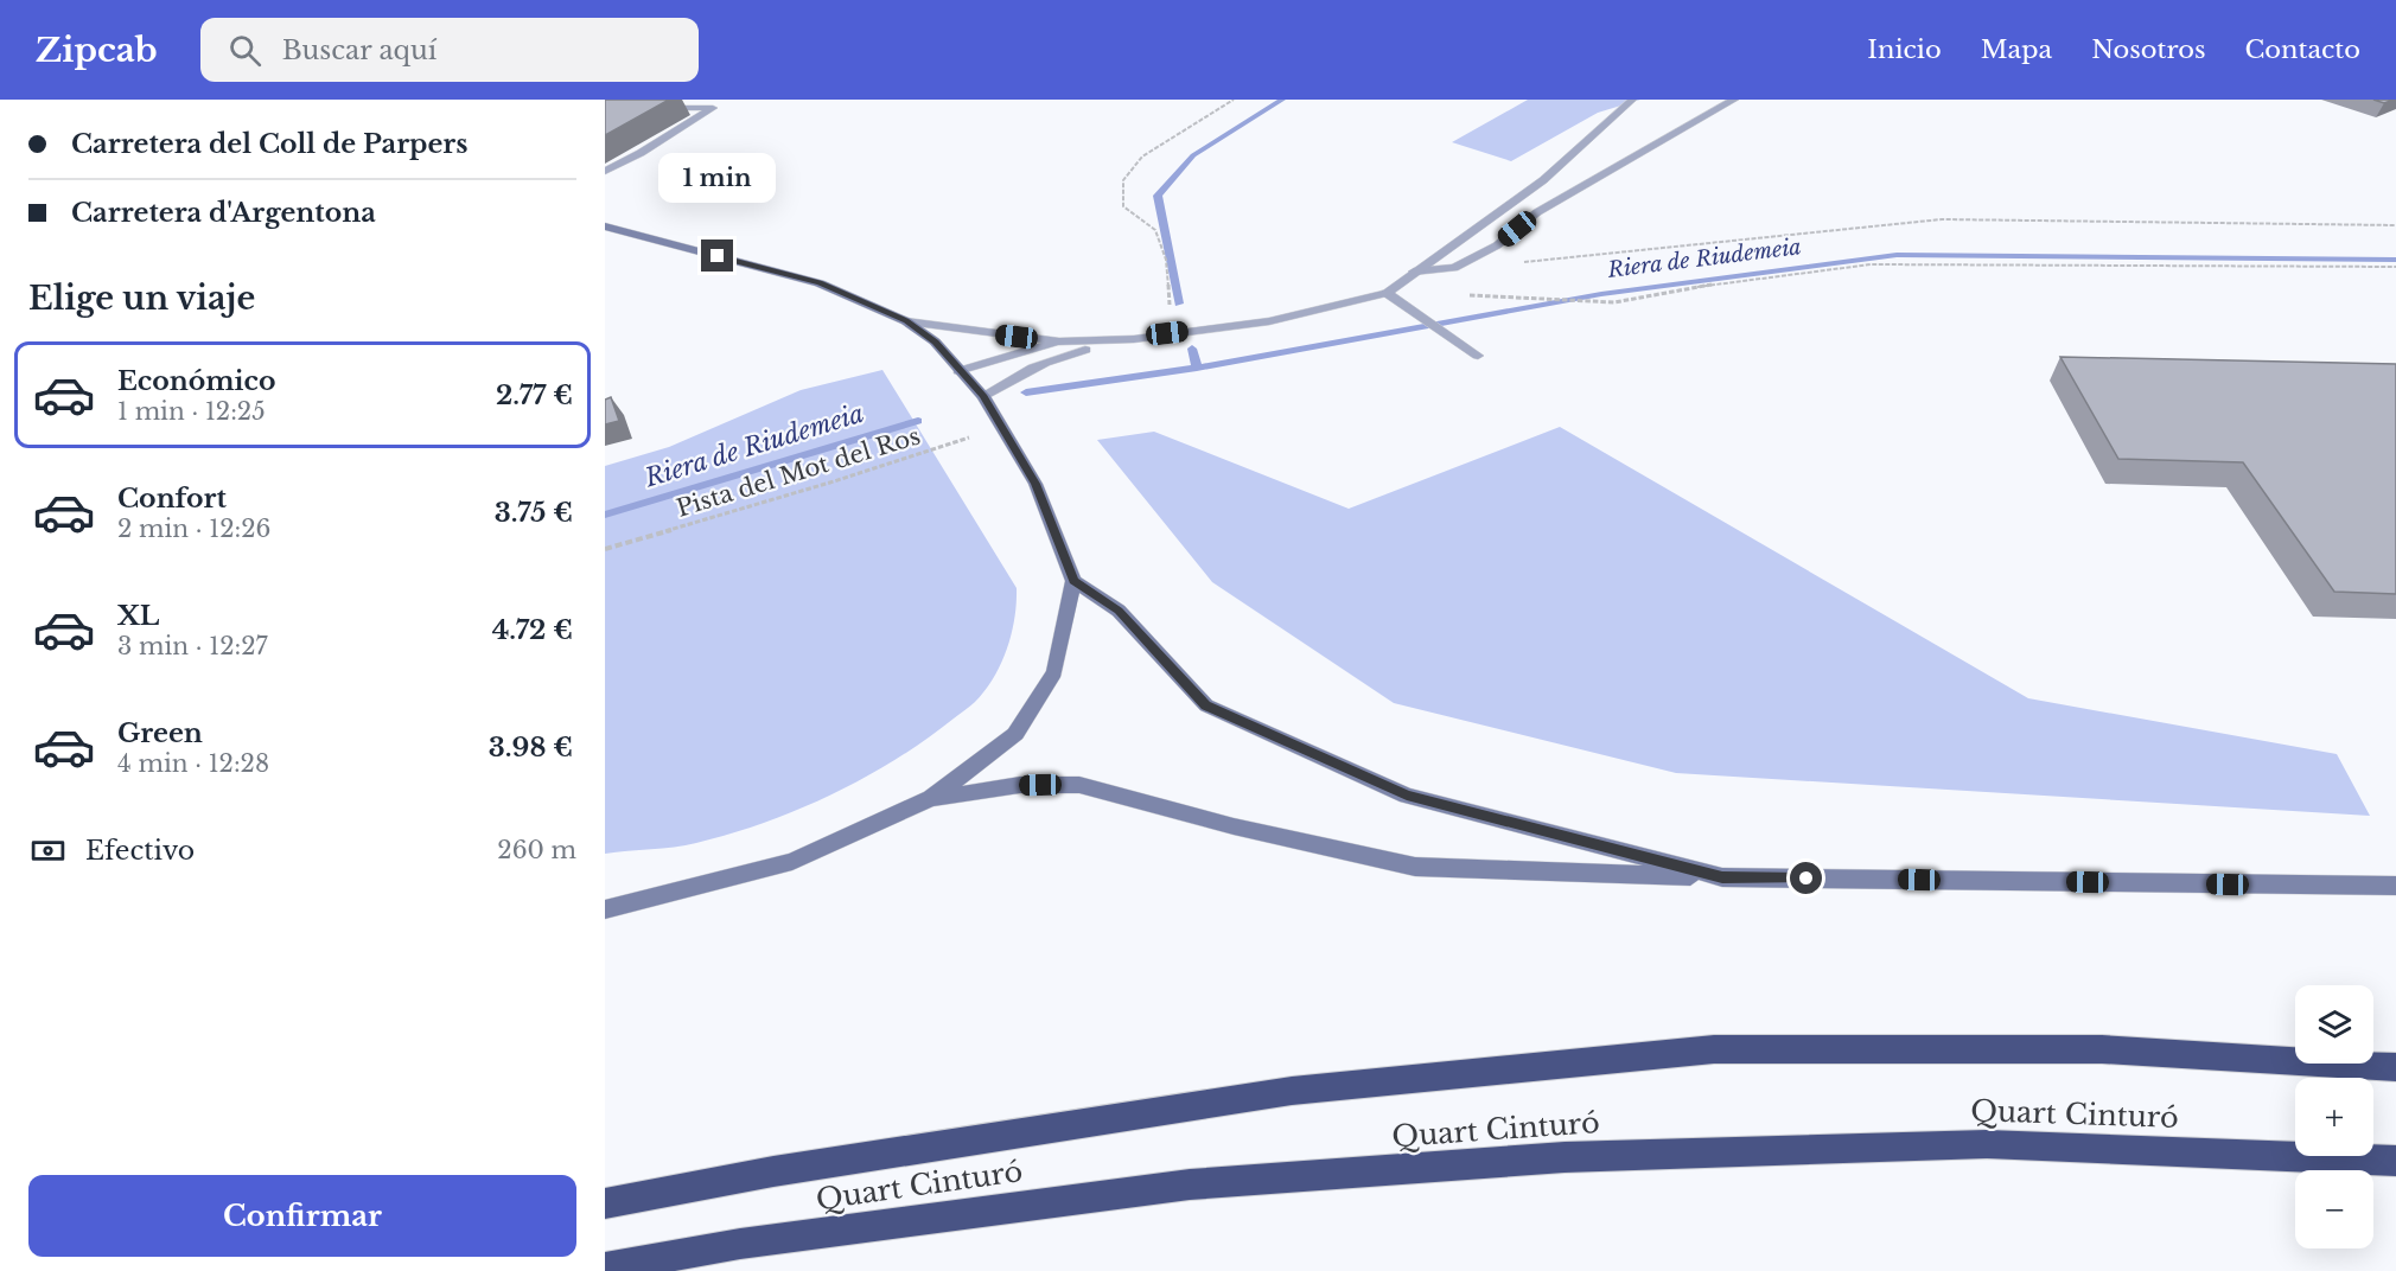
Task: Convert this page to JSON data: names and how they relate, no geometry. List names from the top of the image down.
{
  "streets": {
    "highway": ["Quart Cinturó"],
    "path": ["Pista del Mot del Ros"]
  },
  "water": ["Riera de Riudemeia"],
  "page": {
    "header": "Zipcab",
    "search": "Buscar aquí",
    "nav": [
      "Inicio",
      "Mapa",
      "Nosotros",
      "Contacto"
    ],
    "banner": ["Carretera del Coll de Parpers", "Carretera d'Argentona"],
    "bubble": "1 min",
    "heading": "Elige un viaje",
    "list": [
      {
        "name": "Económico",
        "note": "1 min · 12:25",
        "value": "2.77 €"
      },
      {
        "name": "Confort",
        "note": "2 min · 12:26",
        "value": "3.75 €"
      },
      {
        "name": "XL",
        "note": "3 min · 12:27",
        "value": "4.72 €"
      },
      {
        "name": "Green",
        "note": "4 min · 12:28",
        "value": "3.98 €"
      }
    ],
    "pay": ["Efectivo", "260 m"],
    "map_buttons": ["+", "−"],
    "buttons": "Confirmar"
  }
}
